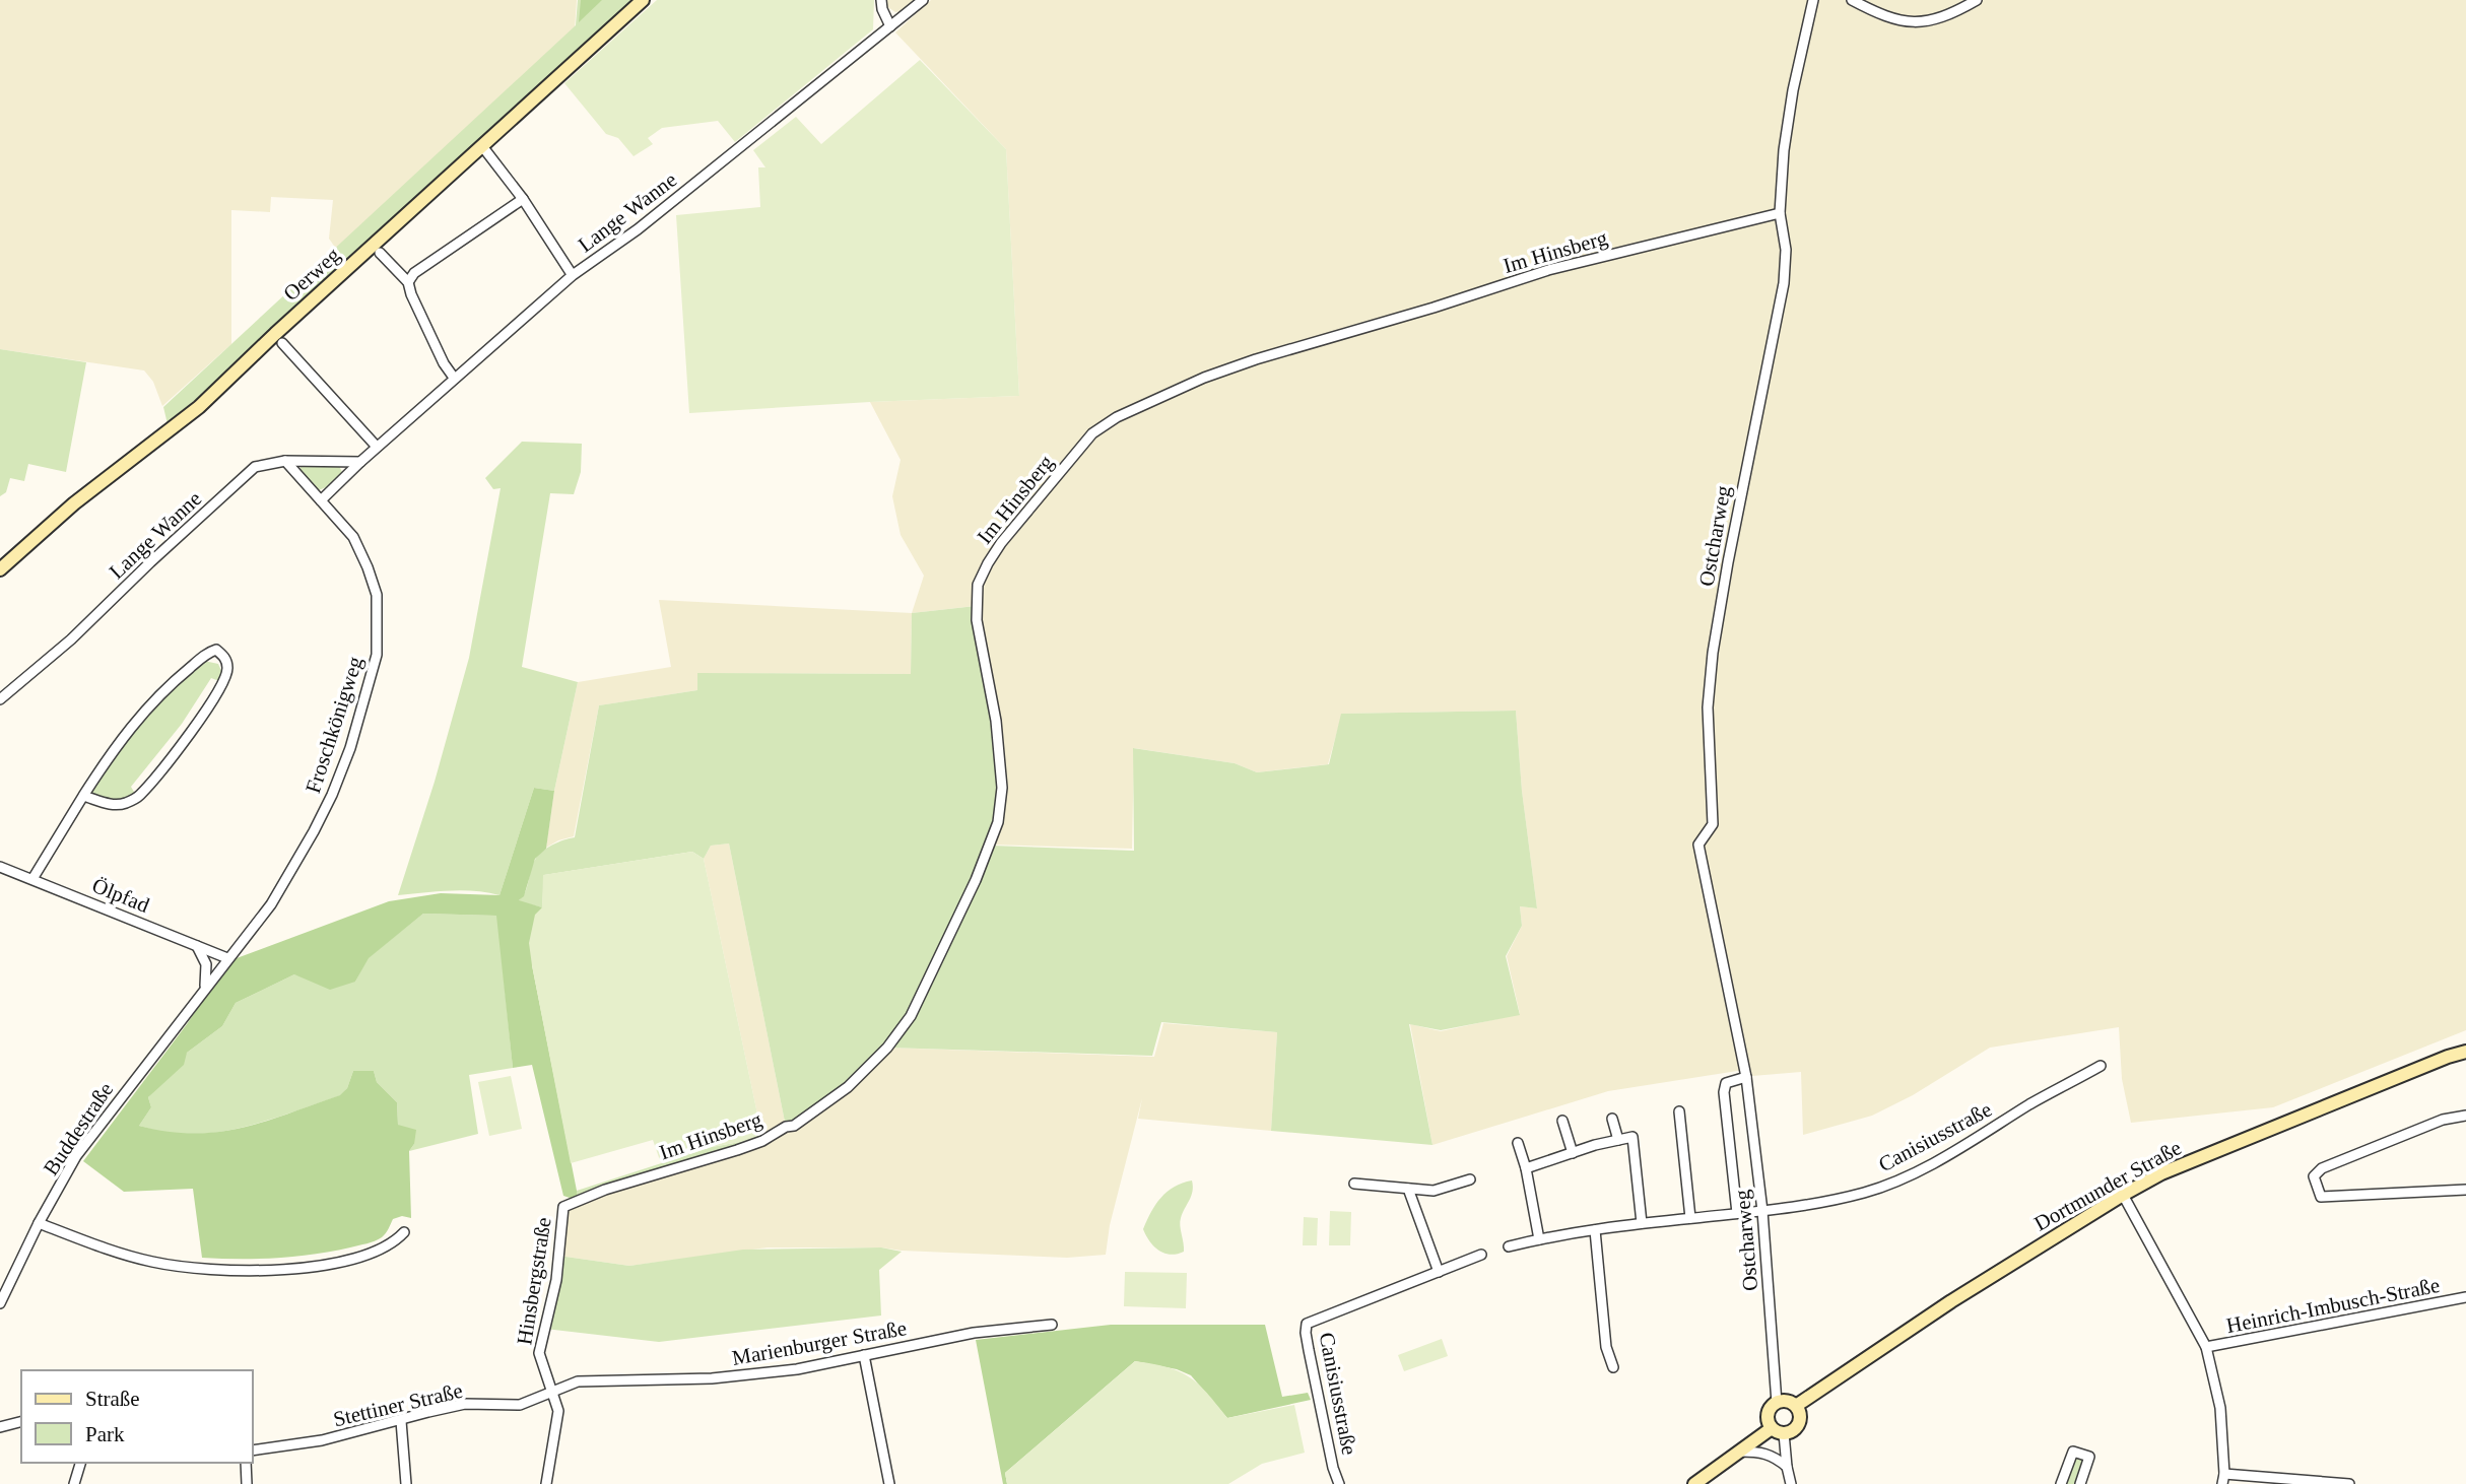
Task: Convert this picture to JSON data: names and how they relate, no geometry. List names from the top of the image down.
{
  "streets": {
    "main road": ["Oerweg", "Dortmunder Straße"],
    "street": [
      "Lange Wanne",
      "Im Hinsberg",
      "Ostcharweg",
      "Froschkönigweg",
      "Ölpfad",
      "Buddestraße",
      "Canisiusstraße",
      "Hinsbergstraße",
      "Heinrich-Imbusch-Straße",
      "Marienburger Straße",
      "Stettiner Straße"
    ]
  },
  "crossings": [
    ["Lange Wanne", "Froschkönigweg"],
    ["Im Hinsberg", "Ostcharweg"],
    ["Im Hinsberg", "Hinsbergstraße"],
    ["Ostcharweg", "Canisiusstraße"],
    ["Ostcharweg", "Dortmunder Straße"],
    ["Froschkönigweg", "Ölpfad"],
    ["Froschkönigweg", "Buddestraße"],
    ["Ölpfad", "Buddestraße"],
    ["Hinsbergstraße", "Marienburger Straße"],
    ["Hinsbergstraße", "Stettiner Straße"],
    ["Marienburger Straße", "Stettiner Straße"]
  ],
  "legend": ["Straße", "Park"]
}
